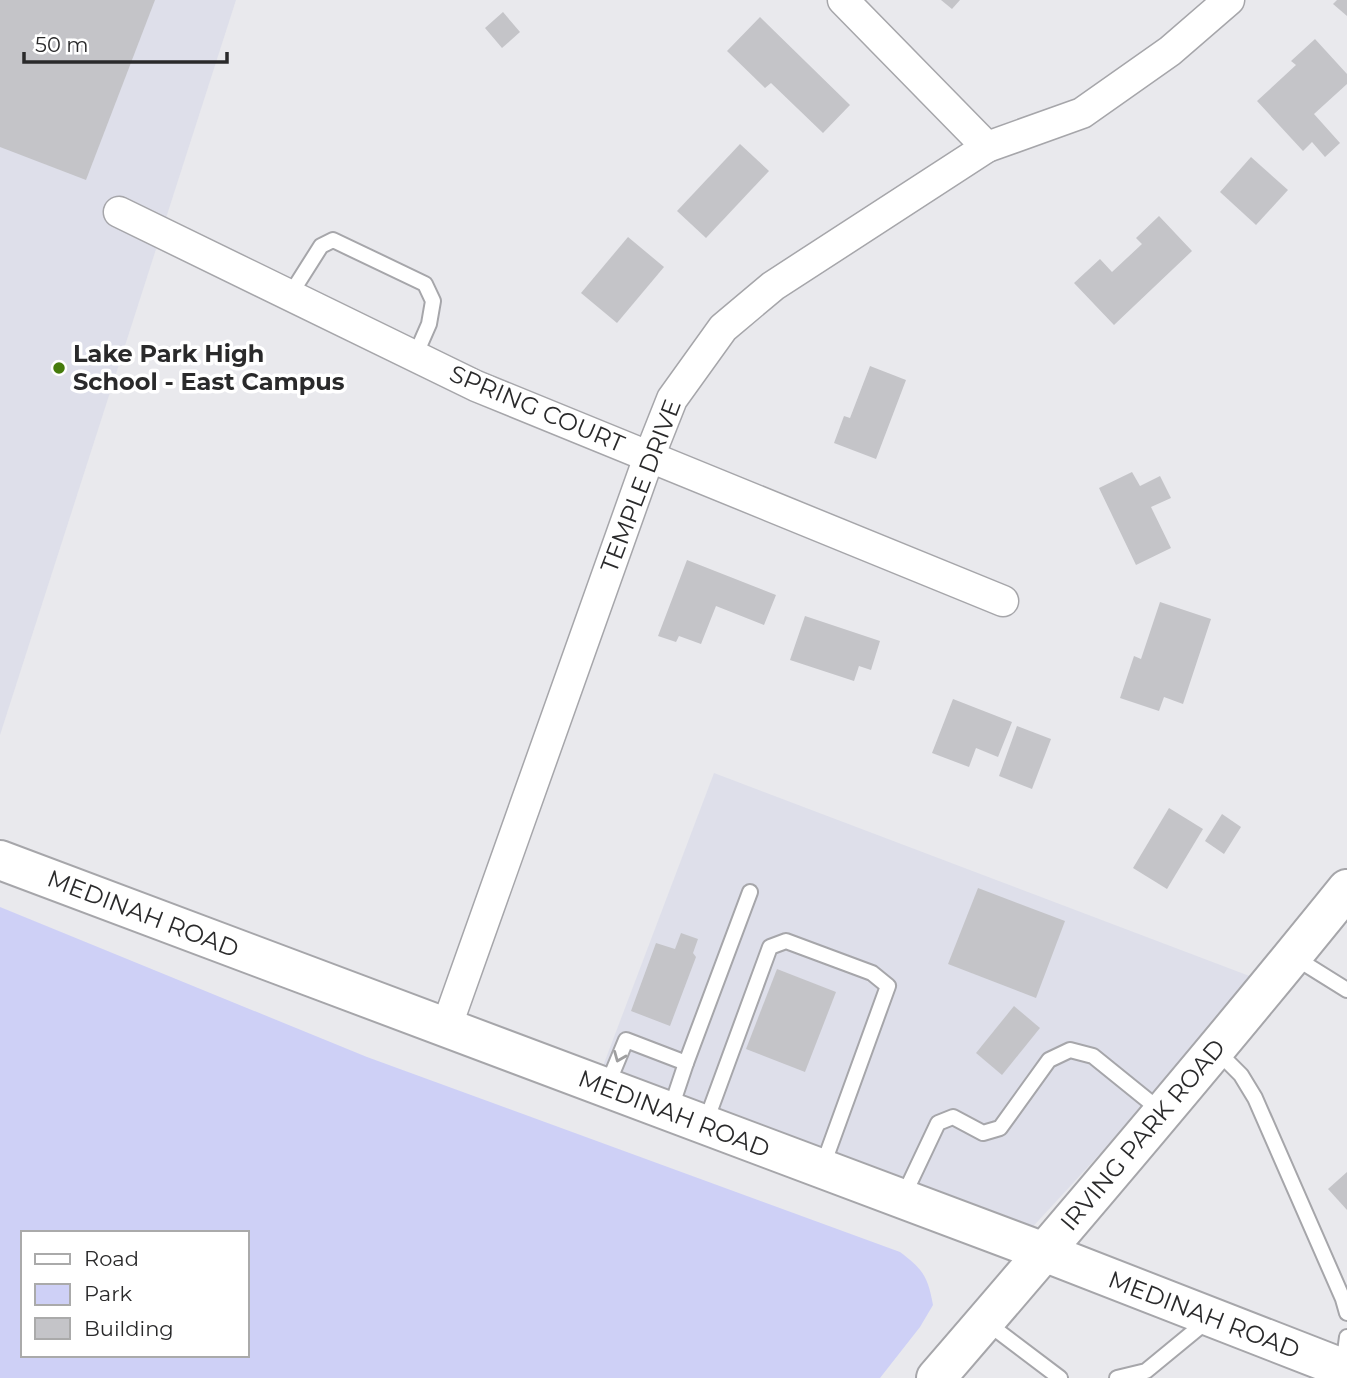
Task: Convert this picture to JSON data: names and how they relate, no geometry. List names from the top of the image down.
{
  "streets": {
    "main road": ["MEDINAH ROAD", "IRVING PARK ROAD"],
    "street": ["SPRING COURT", "TEMPLE DRIVE"]
  },
  "crossings": [
    ["SPRING COURT", "TEMPLE DRIVE"],
    ["TEMPLE DRIVE", "MEDINAH ROAD"],
    ["MEDINAH ROAD", "IRVING PARK ROAD"]
  ],
  "places": ["Lake Park High School - East Campus"],
  "legend": ["Road", "Park", "Building"],
  "scale_bar": "50 m"
}
